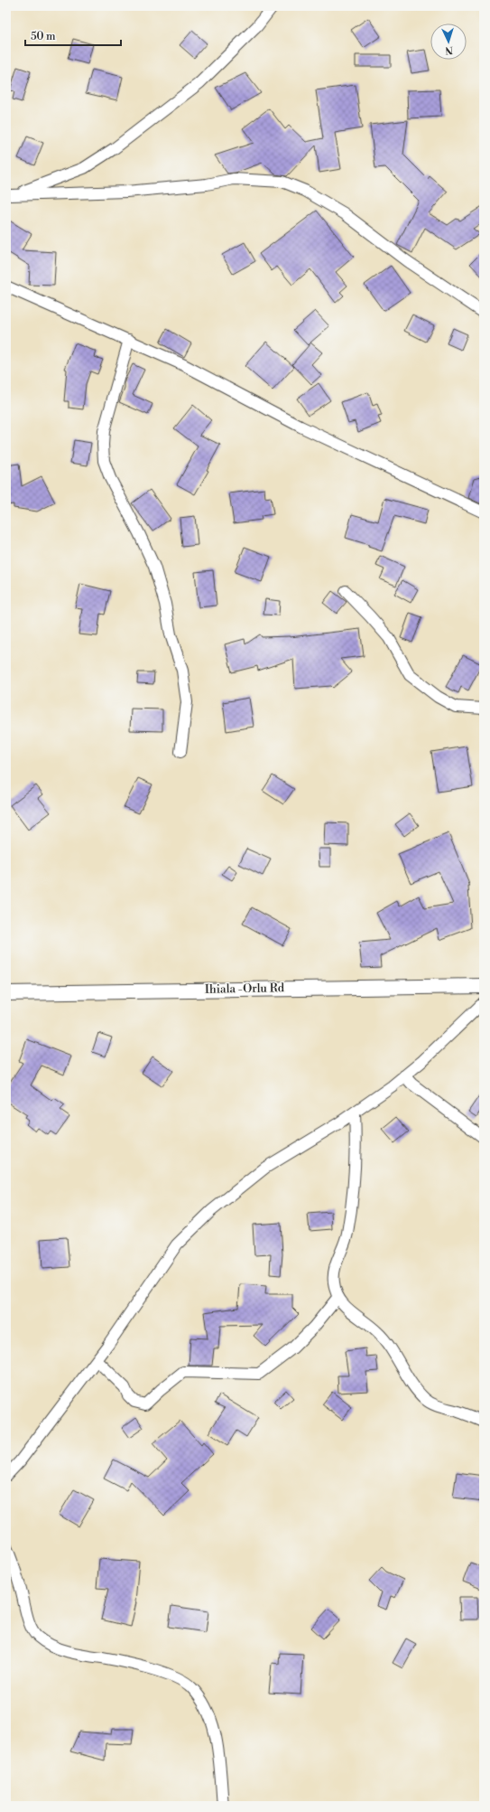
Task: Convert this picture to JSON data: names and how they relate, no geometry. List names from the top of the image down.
{
  "streets": {
    "main road": ["Ihiala -Orlu Rd"]
  },
  "scale_bar": "50 m",
  "north": "bottom"
}
